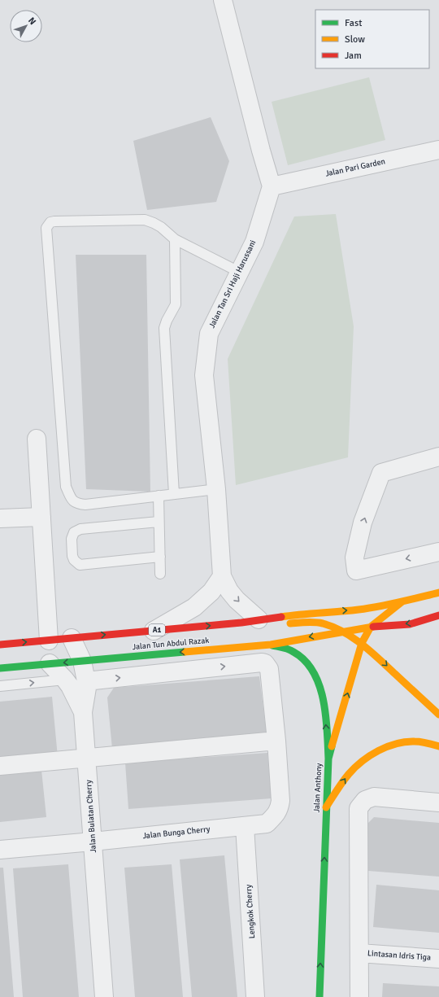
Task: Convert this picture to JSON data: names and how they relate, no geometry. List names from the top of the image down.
{
  "streets": {
    "main road": ["A1", "Jalan Tun Abdul Razak", "Jalan Anthony"],
    "street": [
      "Jalan Pari Garden",
      "Jalan Tan Sri Haji Harussani",
      "Jalan Bulatan Cherry",
      "Jalan Bunga Cherry",
      "Lengkok Cherry",
      "Lintasan Idris Tiga"
    ]
  },
  "crossings": [
    ["Jalan Pari Garden", "Jalan Tan Sri Haji Harussani"],
    ["Jalan Tan Sri Haji Harussani", "Jalan Tun Abdul Razak"],
    ["Jalan Tun Abdul Razak", "Jalan Anthony"],
    ["Jalan Tun Abdul Razak", "Jalan Bulatan Cherry"],
    ["Jalan Bulatan Cherry", "Jalan Bunga Cherry"],
    ["Jalan Bunga Cherry", "Lengkok Cherry"]
  ],
  "one_way": ["Jalan Anthony"],
  "legend": ["Fast", "Slow", "Jam"],
  "north": "top right"
}
